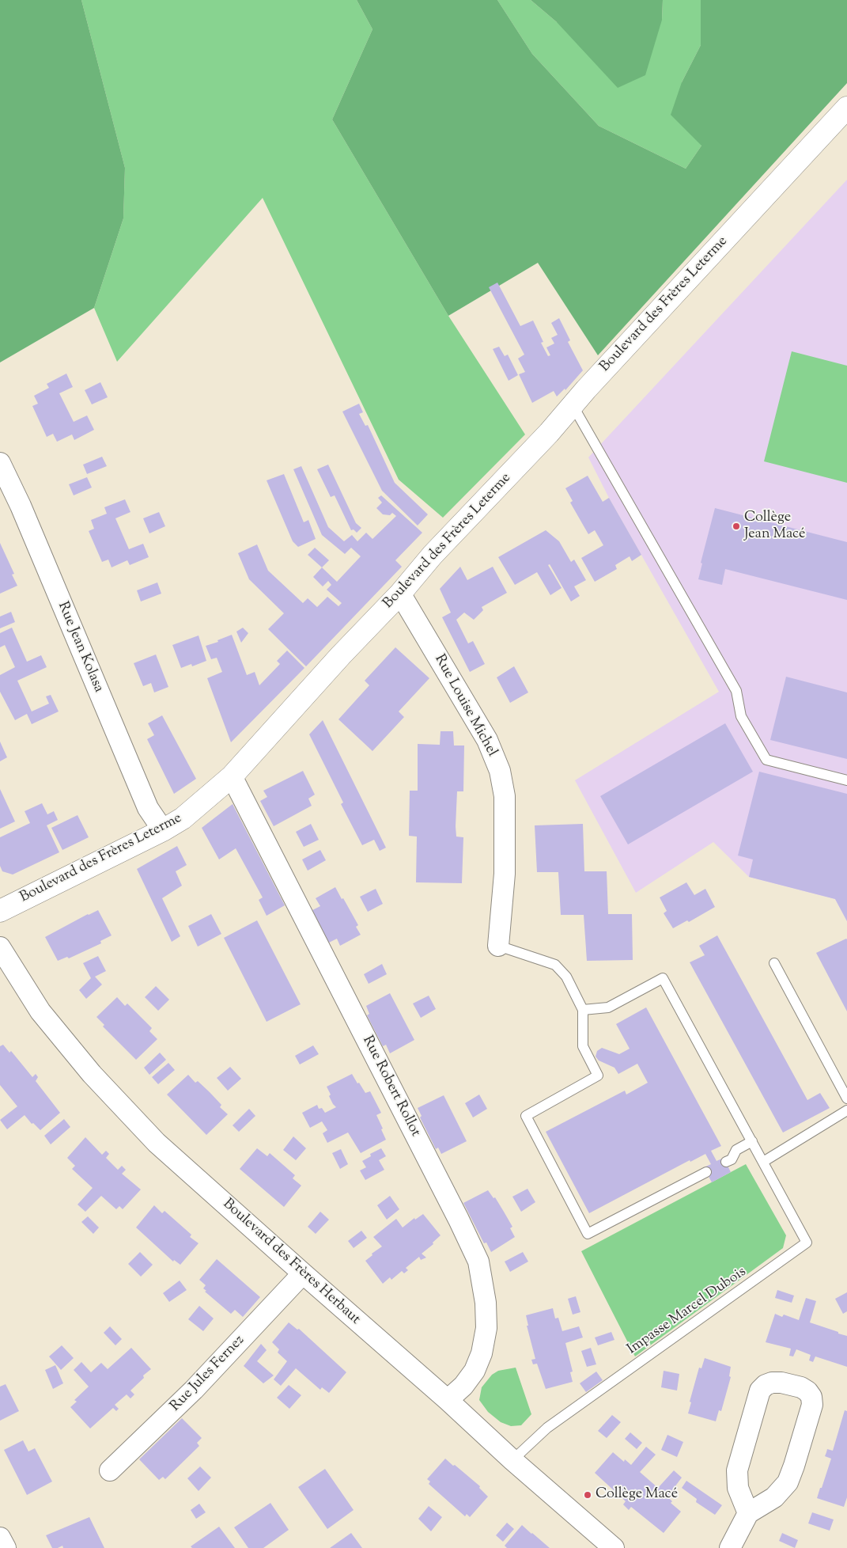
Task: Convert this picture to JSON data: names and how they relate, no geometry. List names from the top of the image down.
{
  "streets": {
    "street": [
      "Boulevard des Frères Leterme",
      "Rue Jean Kolasa",
      "Rue Louise Michel",
      "Rue Robert Rollot",
      "Boulevard des Frères Herbaut",
      "Rue Jules Fernez"
    ],
    "lane": ["Impasse Marcel Dubois"]
  },
  "crossings": [
    ["Boulevard des Frères Leterme", "Rue Jean Kolasa"],
    ["Boulevard des Frères Leterme", "Rue Louise Michel"],
    ["Boulevard des Frères Leterme", "Rue Robert Rollot"],
    ["Rue Robert Rollot", "Boulevard des Frères Herbaut"],
    ["Boulevard des Frères Herbaut", "Impasse Marcel Dubois"],
    ["Boulevard des Frères Herbaut", "Rue Jules Fernez"]
  ],
  "places": ["Collège Jean Macé", "Collège Macé"]
}
